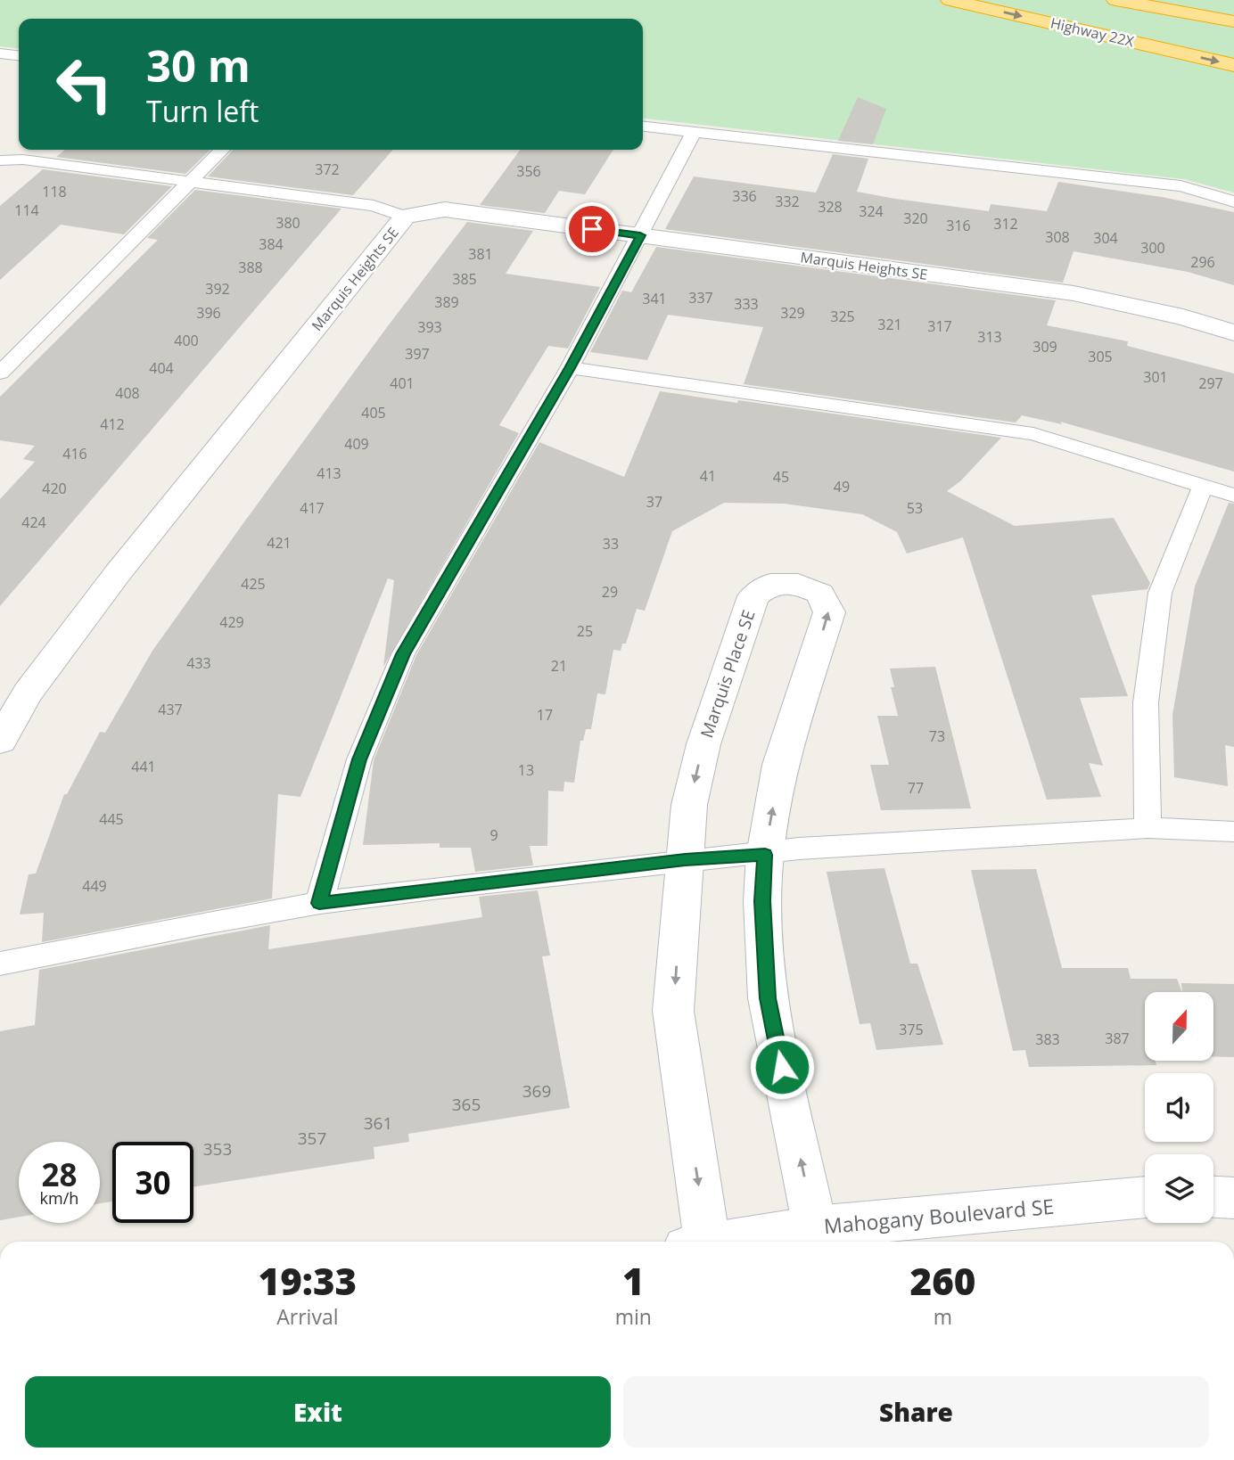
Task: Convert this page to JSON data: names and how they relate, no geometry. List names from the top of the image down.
{
  "streets": {
    "highway": ["Highway 22X"],
    "street": ["Marquis Heights SE", "Marquis Place SE", "Mahogany Boulevard SE"]
  },
  "crossings": [
    ["Marquis Place SE", "Mahogany Boulevard SE"]
  ],
  "house_numbers": [
    "372",
    "356",
    "118",
    "336",
    "332",
    "328",
    "114",
    "324",
    "320",
    "380",
    "312",
    "316",
    "308",
    "304",
    "384",
    "300",
    "381",
    "296",
    "388",
    "385",
    "392",
    "337",
    "341",
    "389",
    "333",
    "396",
    "329",
    "325",
    "321",
    "317",
    "393",
    "313",
    "400",
    "309",
    "397",
    "305",
    "404",
    "301",
    "401",
    "297",
    "408",
    "405",
    "412",
    "409",
    "416",
    "413",
    "41",
    "45",
    "49",
    "420",
    "37",
    "417",
    "53",
    "424",
    "421",
    "33",
    "425",
    "29",
    "429",
    "25",
    "433",
    "21",
    "437",
    "17",
    "73",
    "441",
    "13",
    "77",
    "445",
    "9",
    "449",
    "375",
    "387",
    "383",
    "369",
    "365",
    "361",
    "357",
    "353"
  ],
  "north": "top",
  "page": {
    "turn": ["30 m", "Turn left"],
    "speed": "28 km/h",
    "limit": "30",
    "eta": [
      "19:33",
      "Arrival",
      "1",
      "min",
      "260",
      "m"
    ],
    "buttons": ["Exit", "Share"]
  }
}
